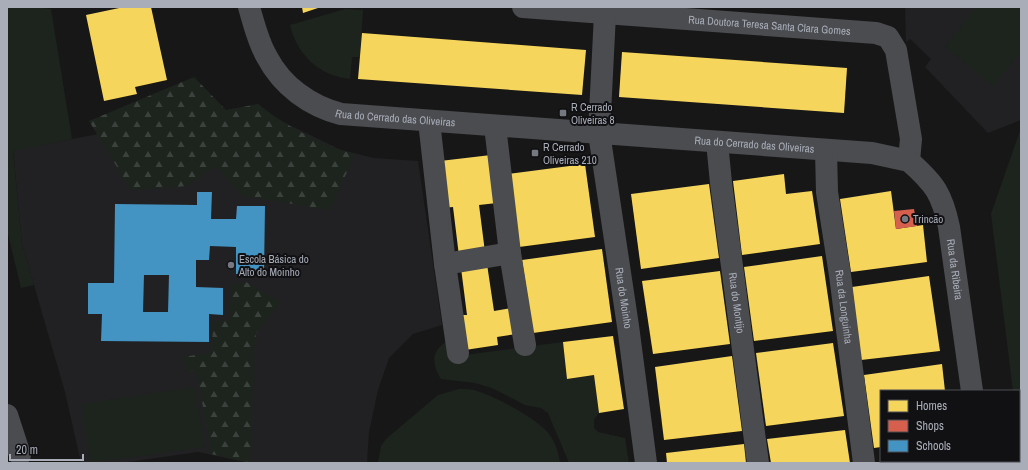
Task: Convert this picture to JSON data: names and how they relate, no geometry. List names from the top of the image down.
{
  "streets": {
    "street": [
      "Rua Doutora Teresa Santa Clara Gomes",
      "Rua do Cerrado das Oliveiras",
      "Rua da Ribeira",
      "Rua do Moinho",
      "Rua do Montijo",
      "Rua da Longuinha"
    ]
  },
  "crossings": [
    ["Rua Doutora Teresa Santa Clara Gomes", "Rua do Cerrado das Oliveiras"],
    ["Rua Doutora Teresa Santa Clara Gomes", "Rua da Ribeira"],
    ["Rua do Cerrado das Oliveiras", "Rua da Ribeira"],
    ["Rua do Cerrado das Oliveiras", "Rua do Moinho"],
    ["Rua do Cerrado das Oliveiras", "Rua do Montijo"],
    ["Rua do Cerrado das Oliveiras", "Rua da Longuinha"]
  ],
  "places": {
    "transit": ["R Cerrado Oliveiras 8", "R Cerrado Oliveiras 210"],
    "other": ["Trincão", "Escola Básica do Alto do Moinho"]
  },
  "legend": ["Homes", "Shops", "Schools"],
  "scale_bar": "20 m"
}
